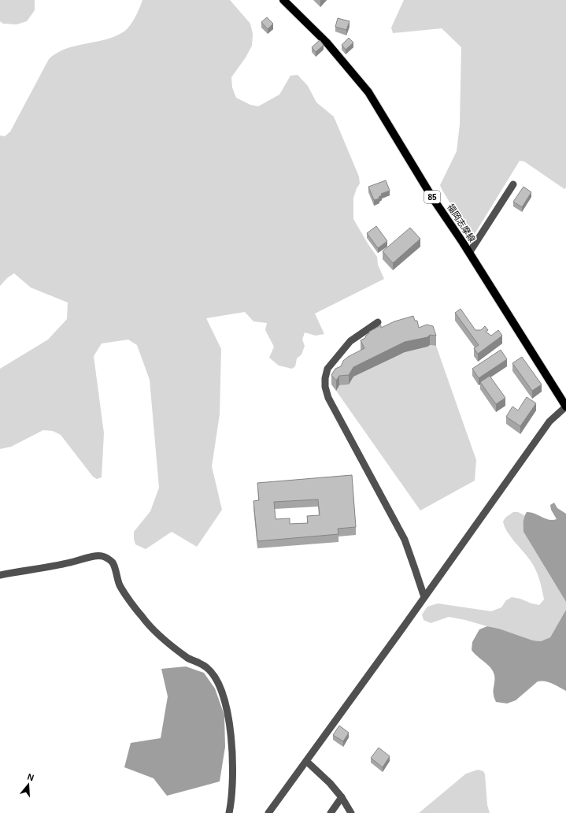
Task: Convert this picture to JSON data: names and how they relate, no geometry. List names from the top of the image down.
{
  "streets": {
    "main road": ["85", "福岡志摩線"]
  },
  "north": "top"
}
